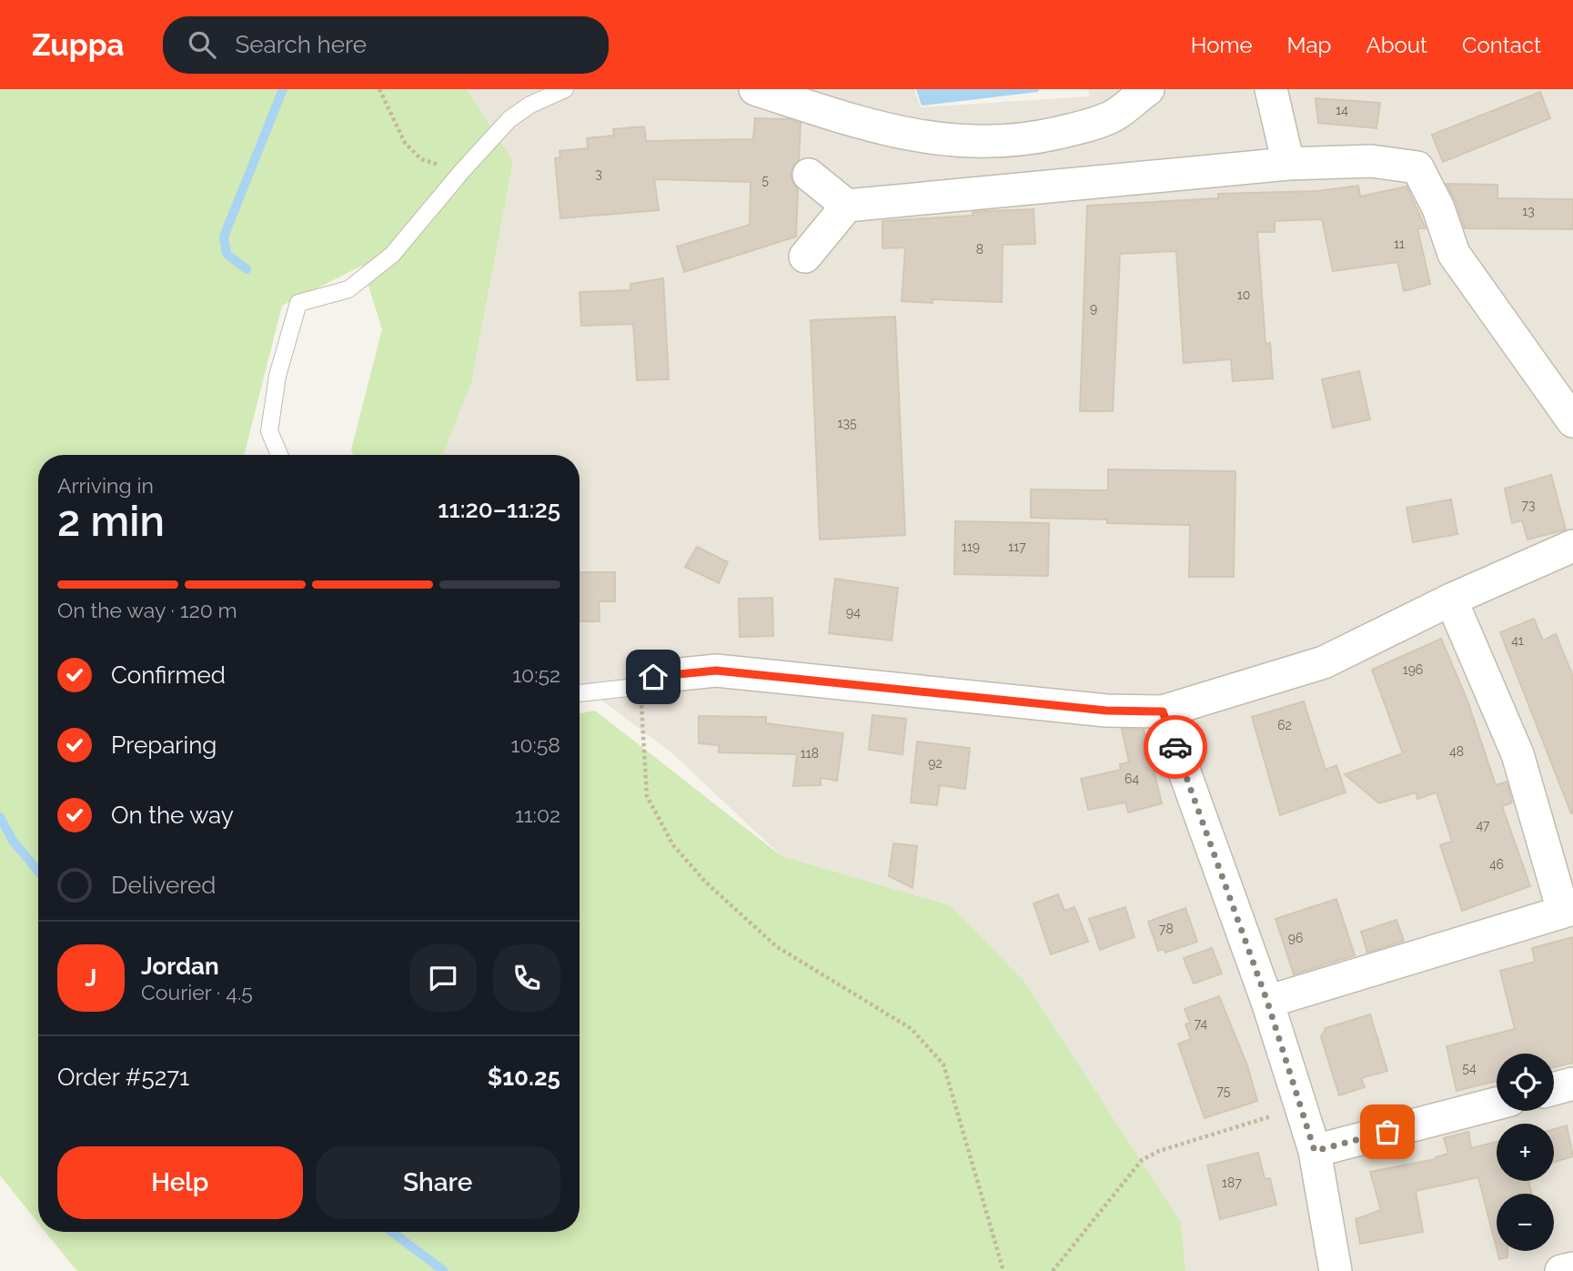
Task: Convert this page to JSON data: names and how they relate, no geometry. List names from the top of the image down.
{
  "house_numbers": [
    "14",
    "3",
    "5",
    "13",
    "11",
    "8",
    "10",
    "9",
    "135",
    "73",
    "119",
    "117",
    "94",
    "41",
    "196",
    "62",
    "48",
    "118",
    "92",
    "64",
    "47",
    "46",
    "78",
    "96",
    "74",
    "54",
    "75",
    "187"
  ],
  "page": {
    "header": "Zuppa",
    "search": "Search here",
    "nav": [
      "Home",
      "Map",
      "About",
      "Contact"
    ],
    "heading": ["2 min", "Arriving in", "11:20–11:25"],
    "panel": [
      "Jordan",
      "Courier · 4.5",
      "Order #5271",
      "$10.25"
    ],
    "bar": "On the way · 120 m",
    "list": [
      ["Confirmed", "10:52"],
      ["Preparing", "10:58"],
      ["On the way", "11:02"],
      "Delivered"
    ],
    "round": "J",
    "map_buttons": ["+", "−"],
    "buttons": ["Help", "Share"]
  }
}
